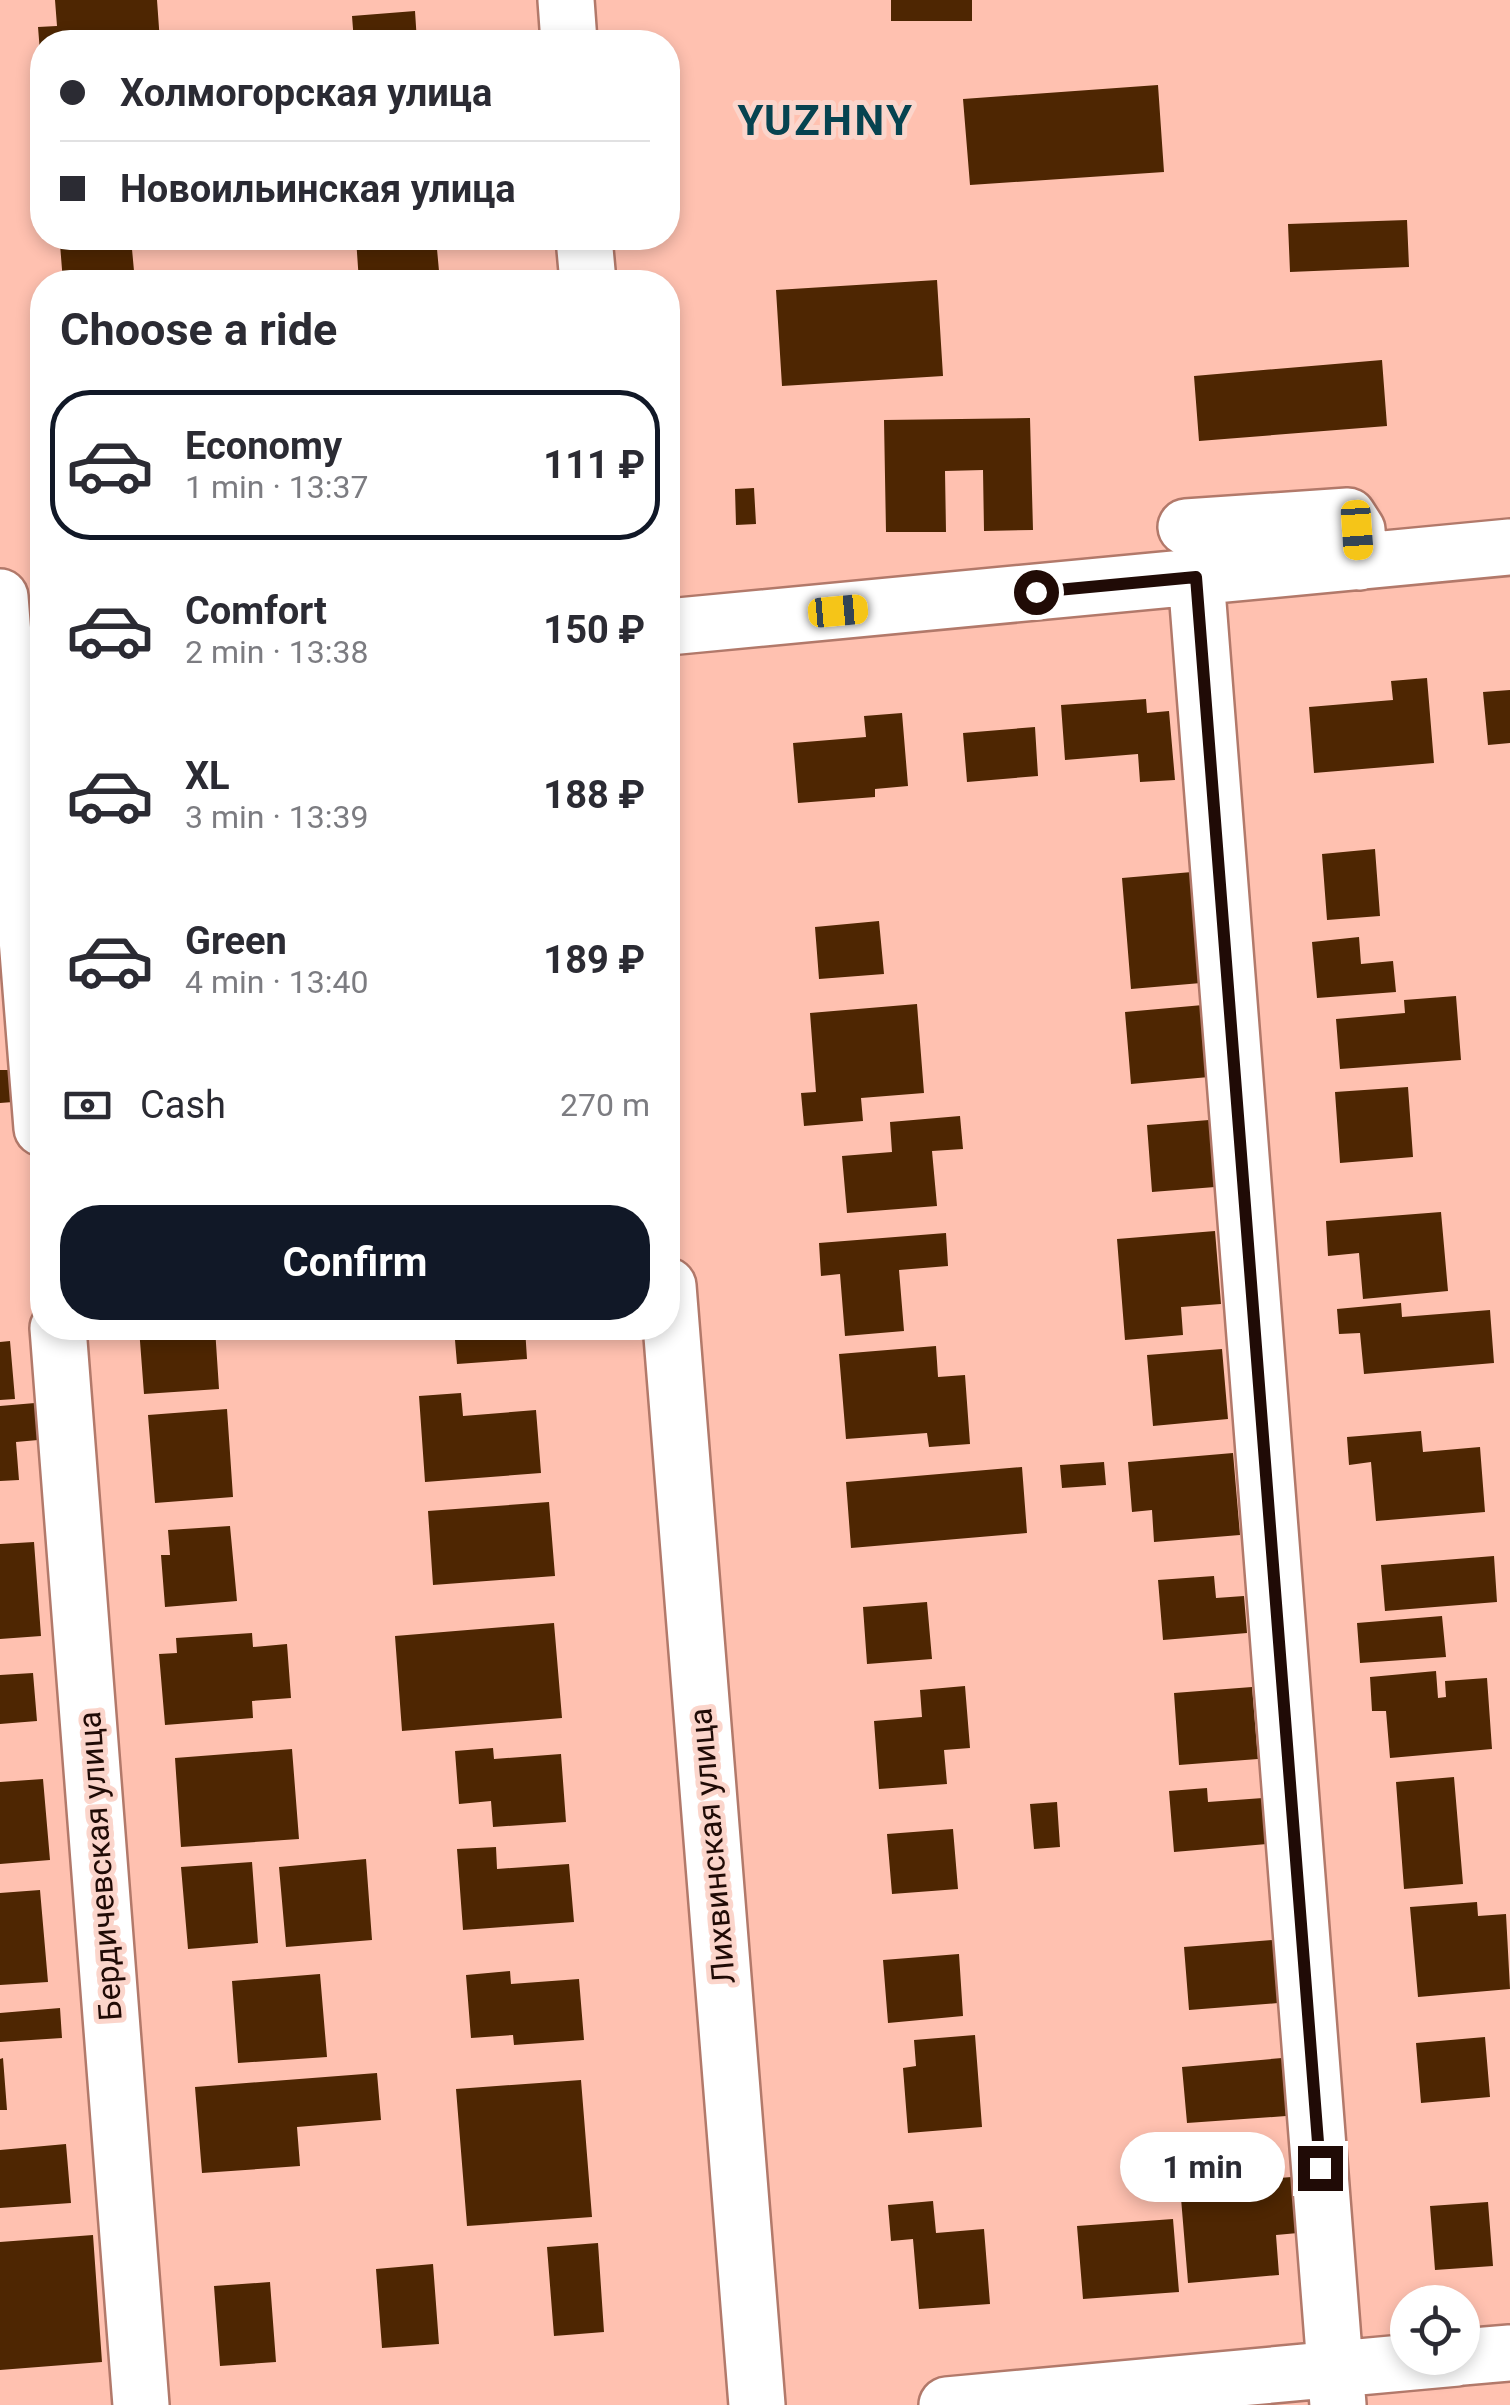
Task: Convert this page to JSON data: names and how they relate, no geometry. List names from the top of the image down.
{
  "streets": {
    "street": ["Лихвинская улица", "Бердичевская улица"]
  },
  "districts": ["YUZHNY"],
  "page": {
    "banner": ["Холмогорская улица", "Новоильинская улица"],
    "heading": "Choose a ride",
    "list": [
      {
        "name": "Economy",
        "note": "1 min · 13:37",
        "value": "111 ₽"
      },
      {
        "name": "Comfort",
        "note": "2 min · 13:38",
        "value": "150 ₽"
      },
      {
        "name": "XL",
        "note": "3 min · 13:39",
        "value": "188 ₽"
      },
      {
        "name": "Green",
        "note": "4 min · 13:40",
        "value": "189 ₽"
      }
    ],
    "pay": ["Cash", "270 m"],
    "buttons": "Confirm",
    "bubble": "1 min"
  }
}
